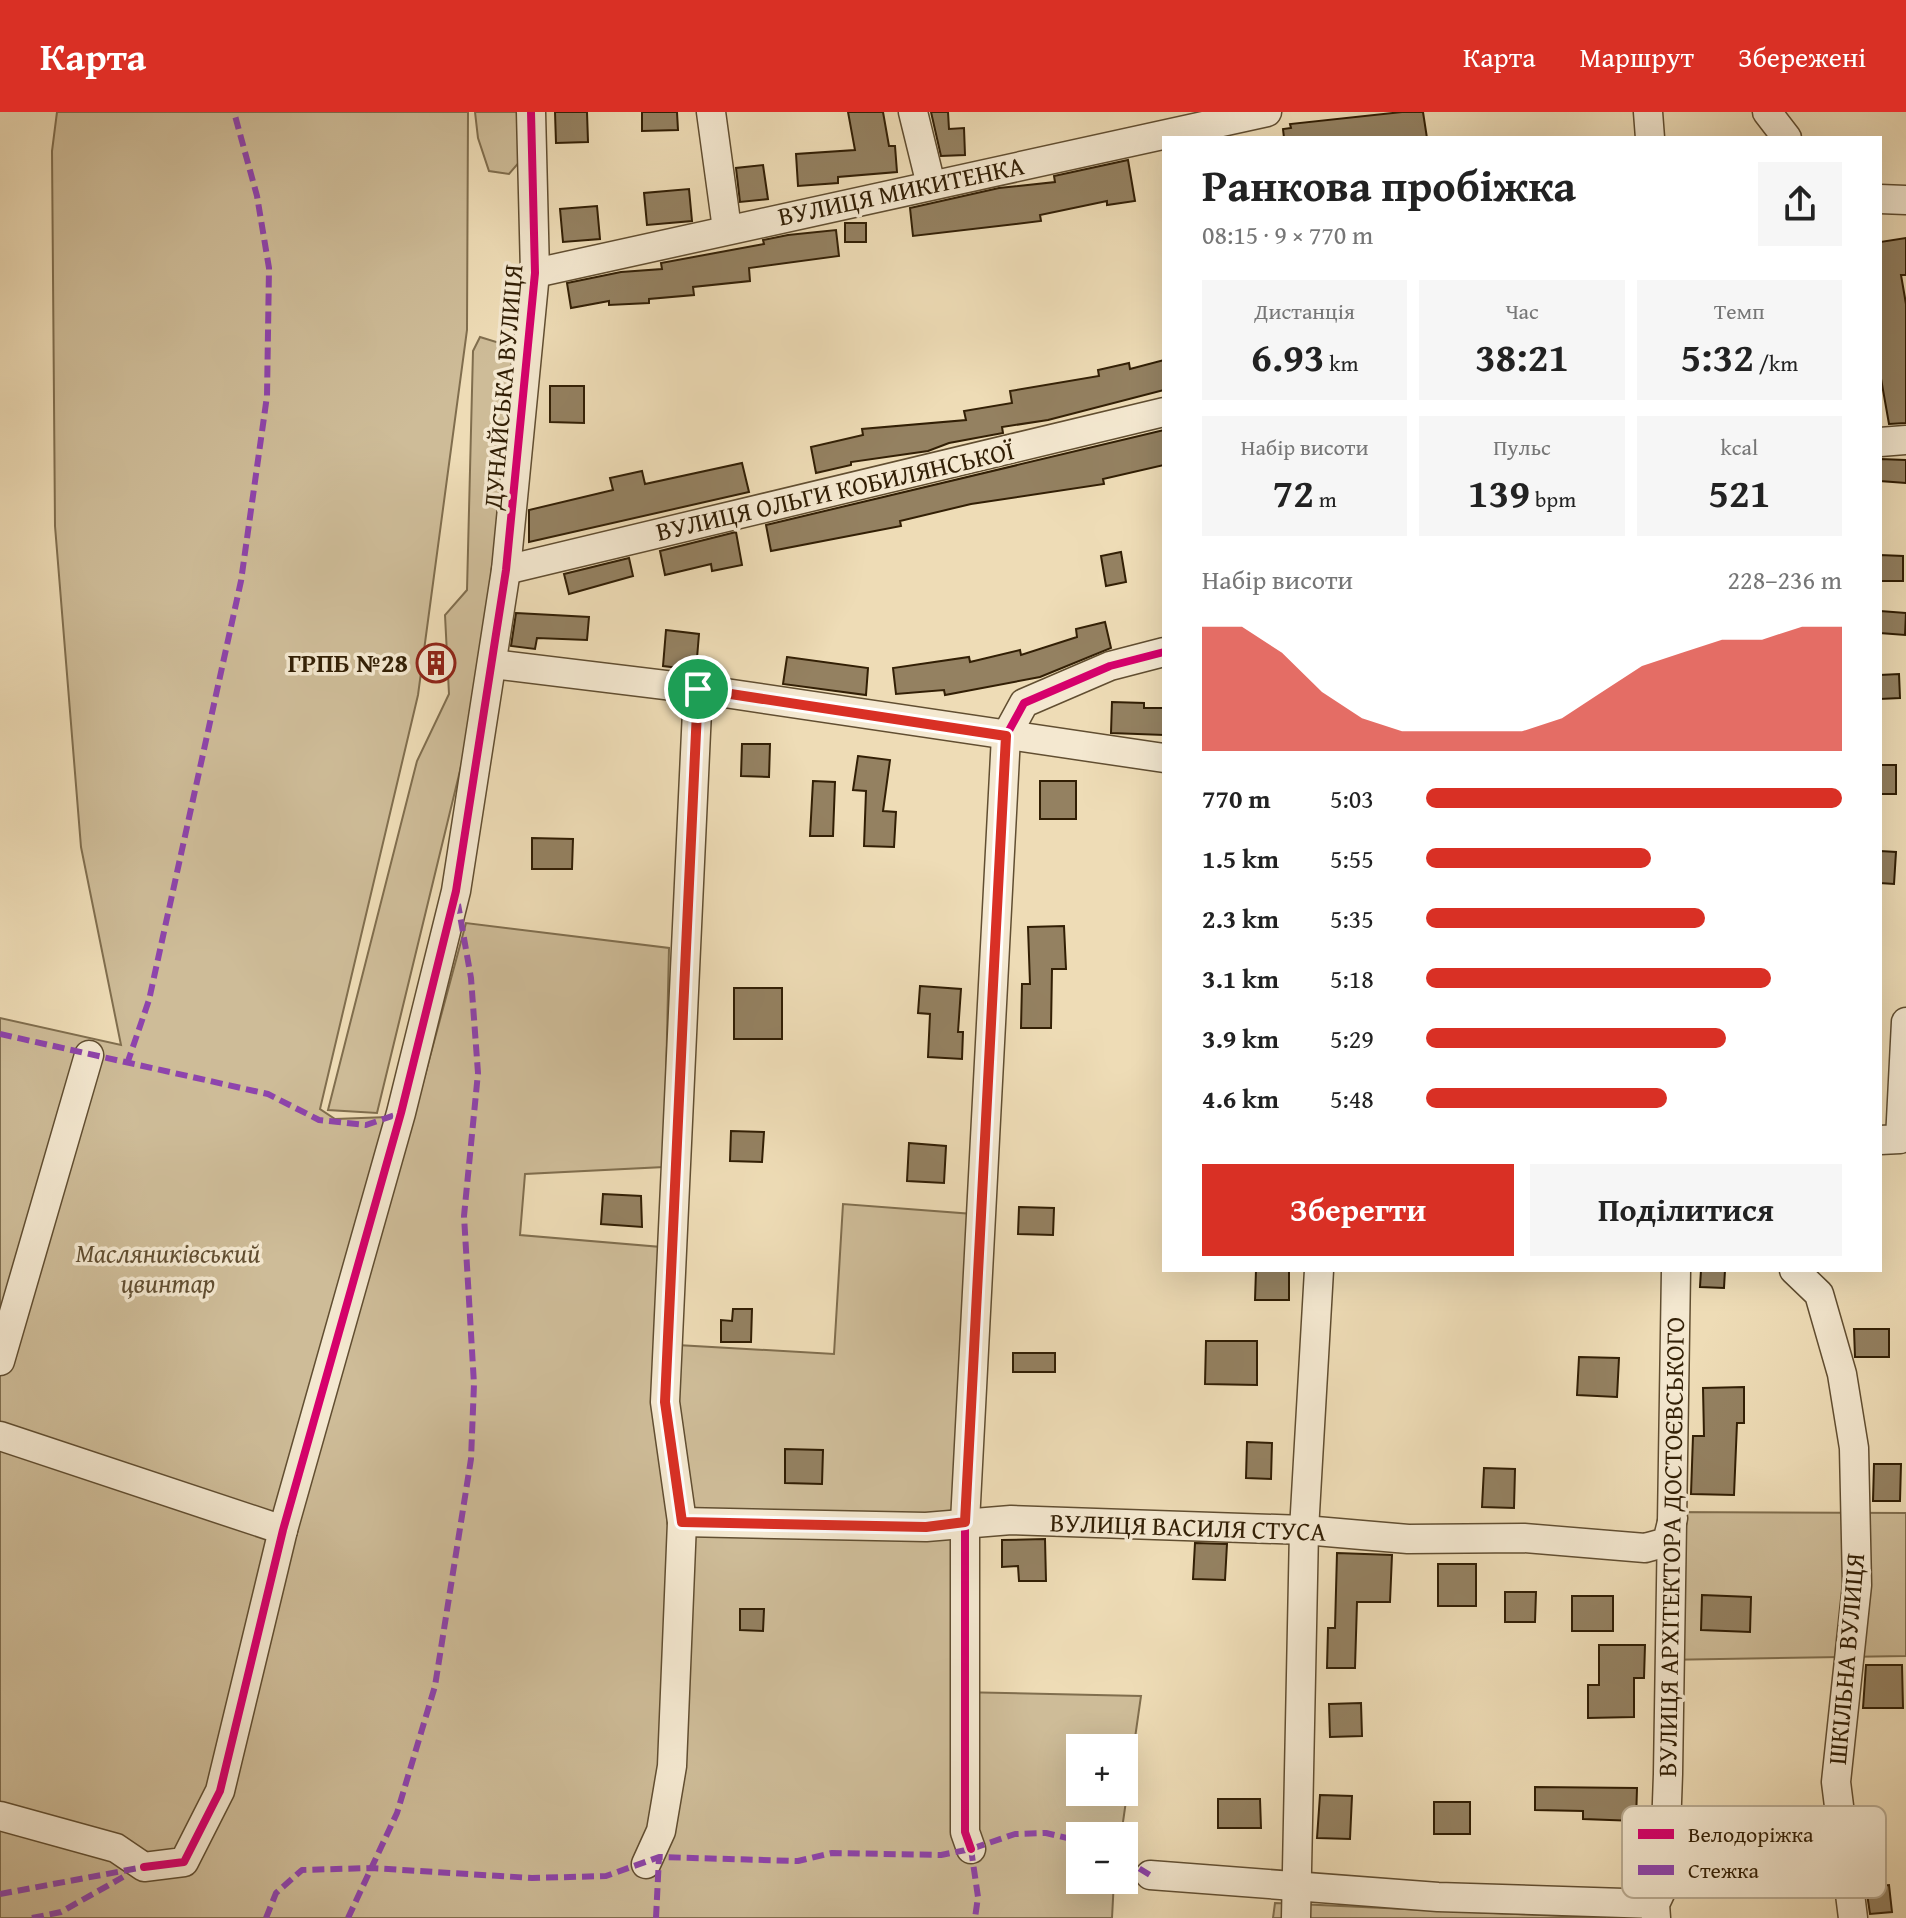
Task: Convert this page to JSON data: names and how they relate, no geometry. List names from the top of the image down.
{
  "streets": {
    "street": [
      "ВУЛИЦЯ МИКИТЕНКА",
      "ДУНАЙСЬКА ВУЛИЦЯ",
      "ВУЛИЦЯ ОЛЬГИ КОБИЛЯНСЬКОЇ",
      "ВУЛИЦЯ ВАСИЛЯ СТУСА",
      "ВУЛИЦЯ АРХІТЕКТОРА ДОСТОЄВСЬКОГО",
      "ШКІЛЬНА ВУЛИЦЯ"
    ]
  },
  "crossings": [
    ["ВУЛИЦЯ МИКИТЕНКА", "ДУНАЙСЬКА ВУЛИЦЯ"],
    ["ДУНАЙСЬКА ВУЛИЦЯ", "ВУЛИЦЯ ОЛЬГИ КОБИЛЯНСЬКОЇ"],
    ["ВУЛИЦЯ ВАСИЛЯ СТУСА", "ВУЛИЦЯ АРХІТЕКТОРА ДОСТОЄВСЬКОГО"]
  ],
  "parks": ["Масляниківський цвинтар"],
  "places": {
    "building": ["ГРПБ №28"]
  },
  "legend": ["Велодоріжка", "Стежка"],
  "page": {
    "header": "Карта",
    "nav": ["Карта", "Маршрут", "Збережені"],
    "heading": ["Ранкова пробіжка", "08:15 · 9 × 770 m"],
    "stats": [
      ["Дистанція", "6.93 km"],
      ["Час", "38:21"],
      ["Темп", "5:32 /km"],
      ["Набір висоти", "72 m"],
      ["Пульс", "139 bpm"],
      ["kcal", "521"]
    ],
    "chart": ["Набір висоти", "228–236 m"],
    "list": [
      {
        "name": "770 m",
        "note": "5:03"
      },
      {
        "name": "1.5 km",
        "note": "5:55"
      },
      {
        "name": "2.3 km",
        "note": "5:35"
      },
      {
        "name": "3.1 km",
        "note": "5:18"
      },
      {
        "name": "3.9 km",
        "note": "5:29"
      },
      {
        "name": "4.6 km",
        "note": "5:48"
      }
    ],
    "buttons": ["Зберегти", "Поділитися"],
    "map_buttons": ["+", "−"]
  }
}
